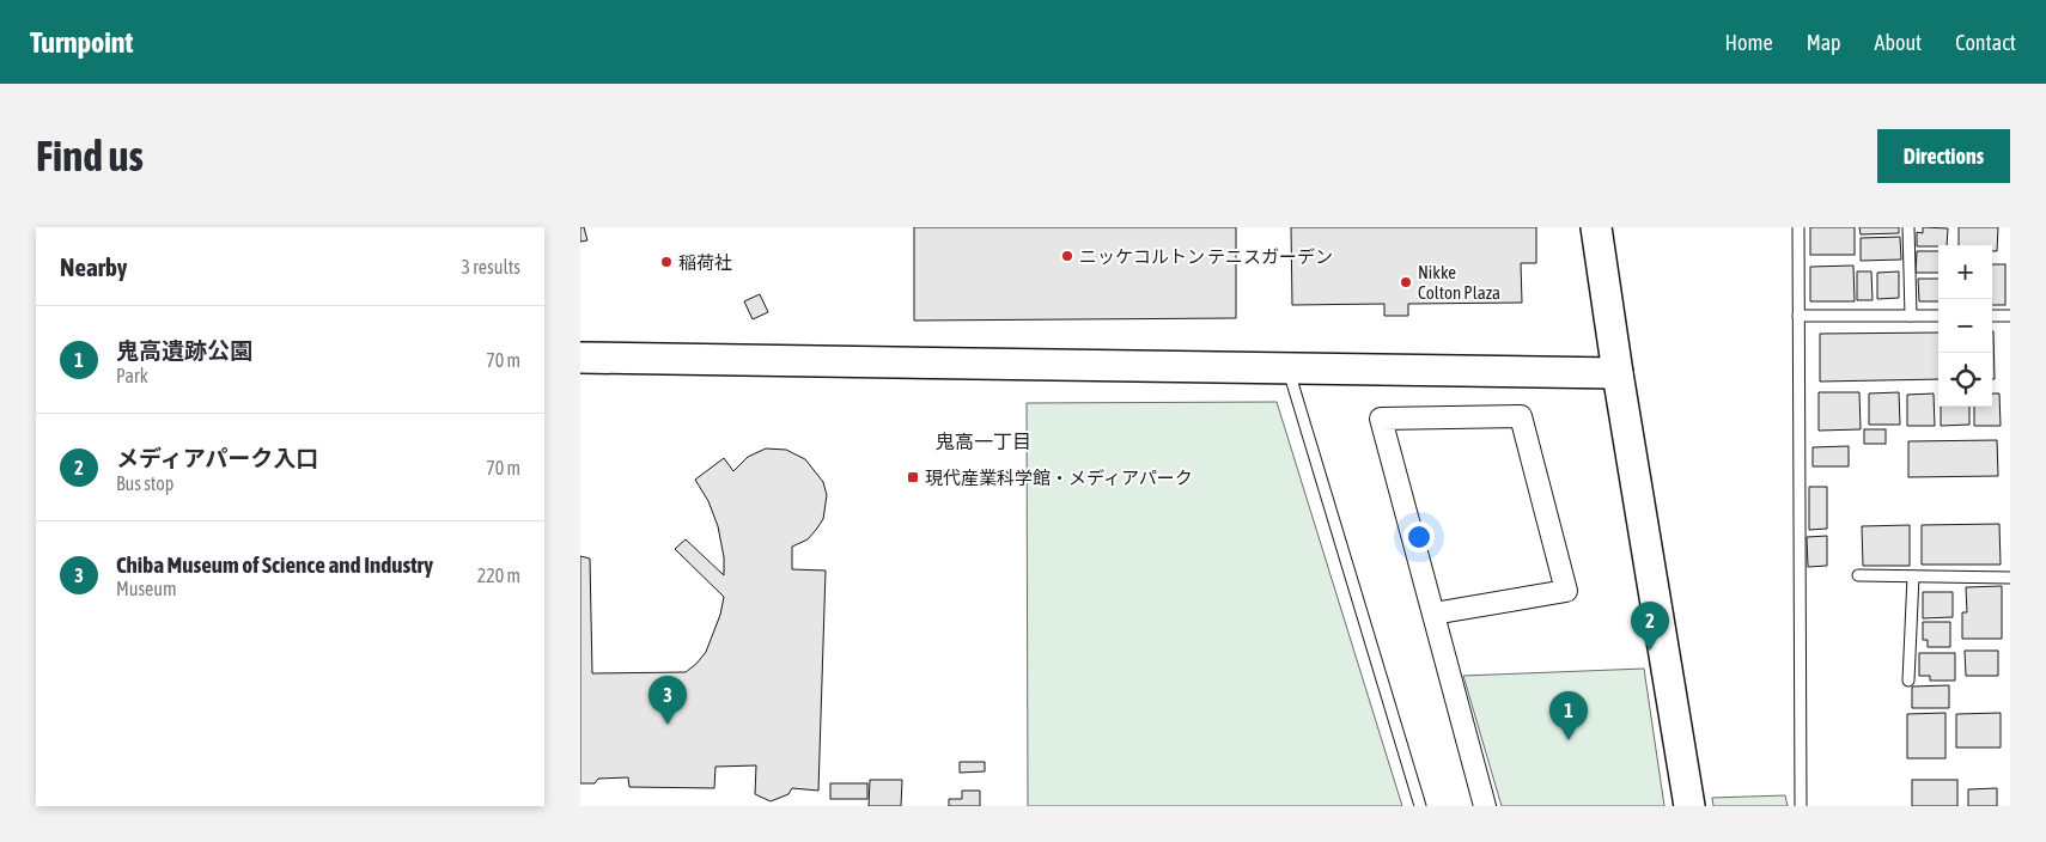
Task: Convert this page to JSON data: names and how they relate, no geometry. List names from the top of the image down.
{
  "districts": ["鬼高一丁目"],
  "places": {
    "other": ["ニッケコルトン テニスガーデン", "稲荷社", "Nikke Colton Plaza"],
    "transit": ["現代産業科学館・メディアパーク"]
  },
  "page": {
    "header": "Turnpoint",
    "nav": [
      "Home",
      "Map",
      "About",
      "Contact"
    ],
    "buttons": "Directions",
    "title": "Find us",
    "heading": ["Nearby", "3 results"],
    "map_buttons": ["+", "−"],
    "list": [
      {
        "mark": "1",
        "name": "鬼高遺跡公園",
        "note": "Park",
        "value": "70 m"
      },
      {
        "mark": "2",
        "name": "メディアパーク入口",
        "note": "Bus stop",
        "value": "70 m"
      },
      {
        "mark": "3",
        "name": "Chiba Museum of Science and Industry",
        "note": "Museum",
        "value": "220 m"
      }
    ],
    "pins": ["2", "3", "1"]
  }
}
